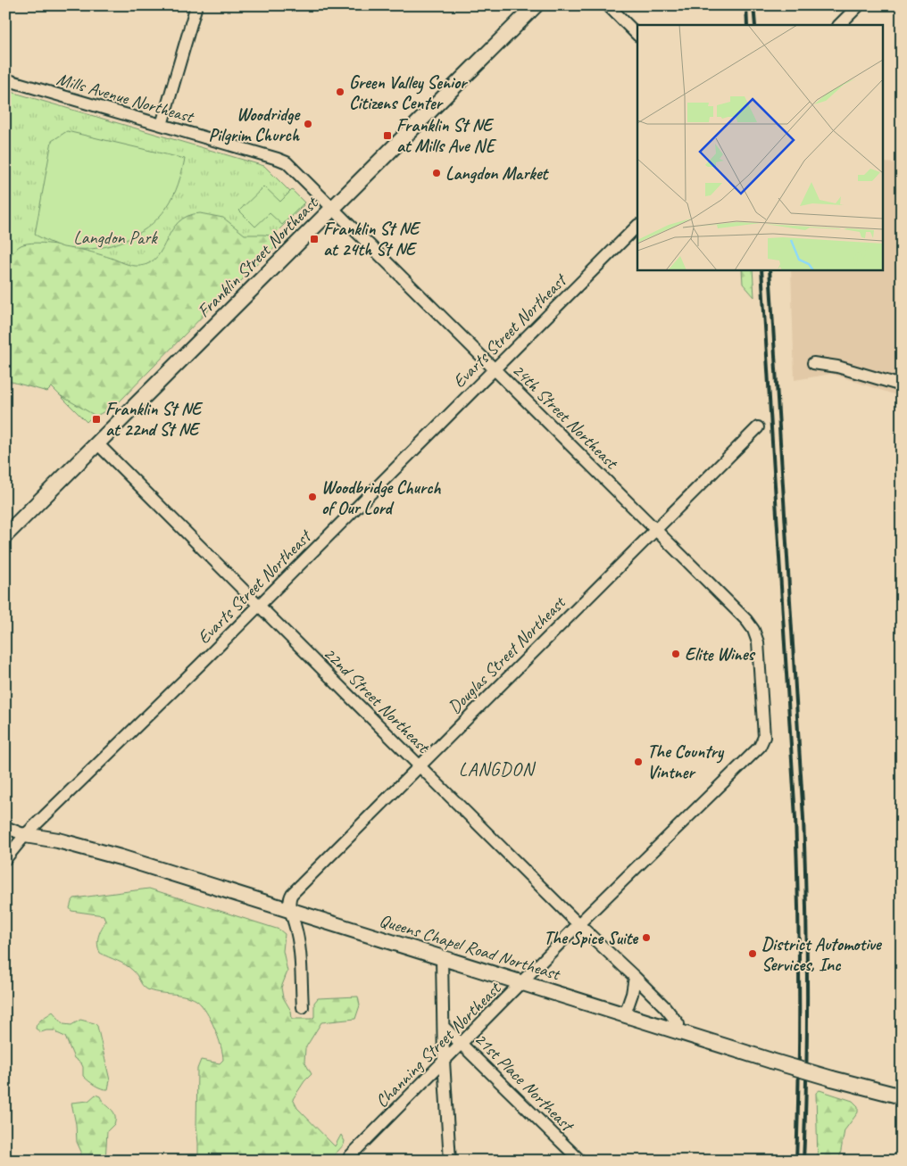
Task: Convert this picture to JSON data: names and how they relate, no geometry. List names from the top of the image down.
{
  "streets": {
    "street": [
      "Mills Avenue Northeast",
      "Franklin Street Northeast",
      "Evarts Street Northeast",
      "24th Street Northeast",
      "Douglas Street Northeast",
      "22nd Street Northeast",
      "Queens Chapel Road Northeast",
      "Channing Street Northeast",
      "21st Place Northeast"
    ]
  },
  "crossings": [
    ["Mills Avenue Northeast", "24th Street Northeast"],
    ["Franklin Street Northeast", "24th Street Northeast"],
    ["Franklin Street Northeast", "22nd Street Northeast"],
    ["Evarts Street Northeast", "24th Street Northeast"],
    ["Evarts Street Northeast", "22nd Street Northeast"],
    ["Evarts Street Northeast", "Queens Chapel Road Northeast"],
    ["24th Street Northeast", "Douglas Street Northeast"],
    ["24th Street Northeast", "Channing Street Northeast"],
    ["Douglas Street Northeast", "22nd Street Northeast"],
    ["Douglas Street Northeast", "Queens Chapel Road Northeast"],
    ["22nd Street Northeast", "Channing Street Northeast"],
    ["Queens Chapel Road Northeast", "Channing Street Northeast"],
    ["Channing Street Northeast", "21st Place Northeast"]
  ],
  "districts": ["LANGDON"],
  "parks": ["Langdon Park"],
  "places": {
    "other": [
      "Green Valley Senior Citizens Center",
      "Woodridge Pilgrim Church",
      "Langdon Market",
      "Woodbridge Church of Our Lord",
      "Elite Wines",
      "The Country Vintner",
      "The Spice Suite",
      "District Automotive Services, Inc"
    ],
    "transit": ["Franklin St NE at Mills Ave NE", "Franklin St NE at 24th St NE", "Franklin St NE at 22nd St NE"]
  }
}
